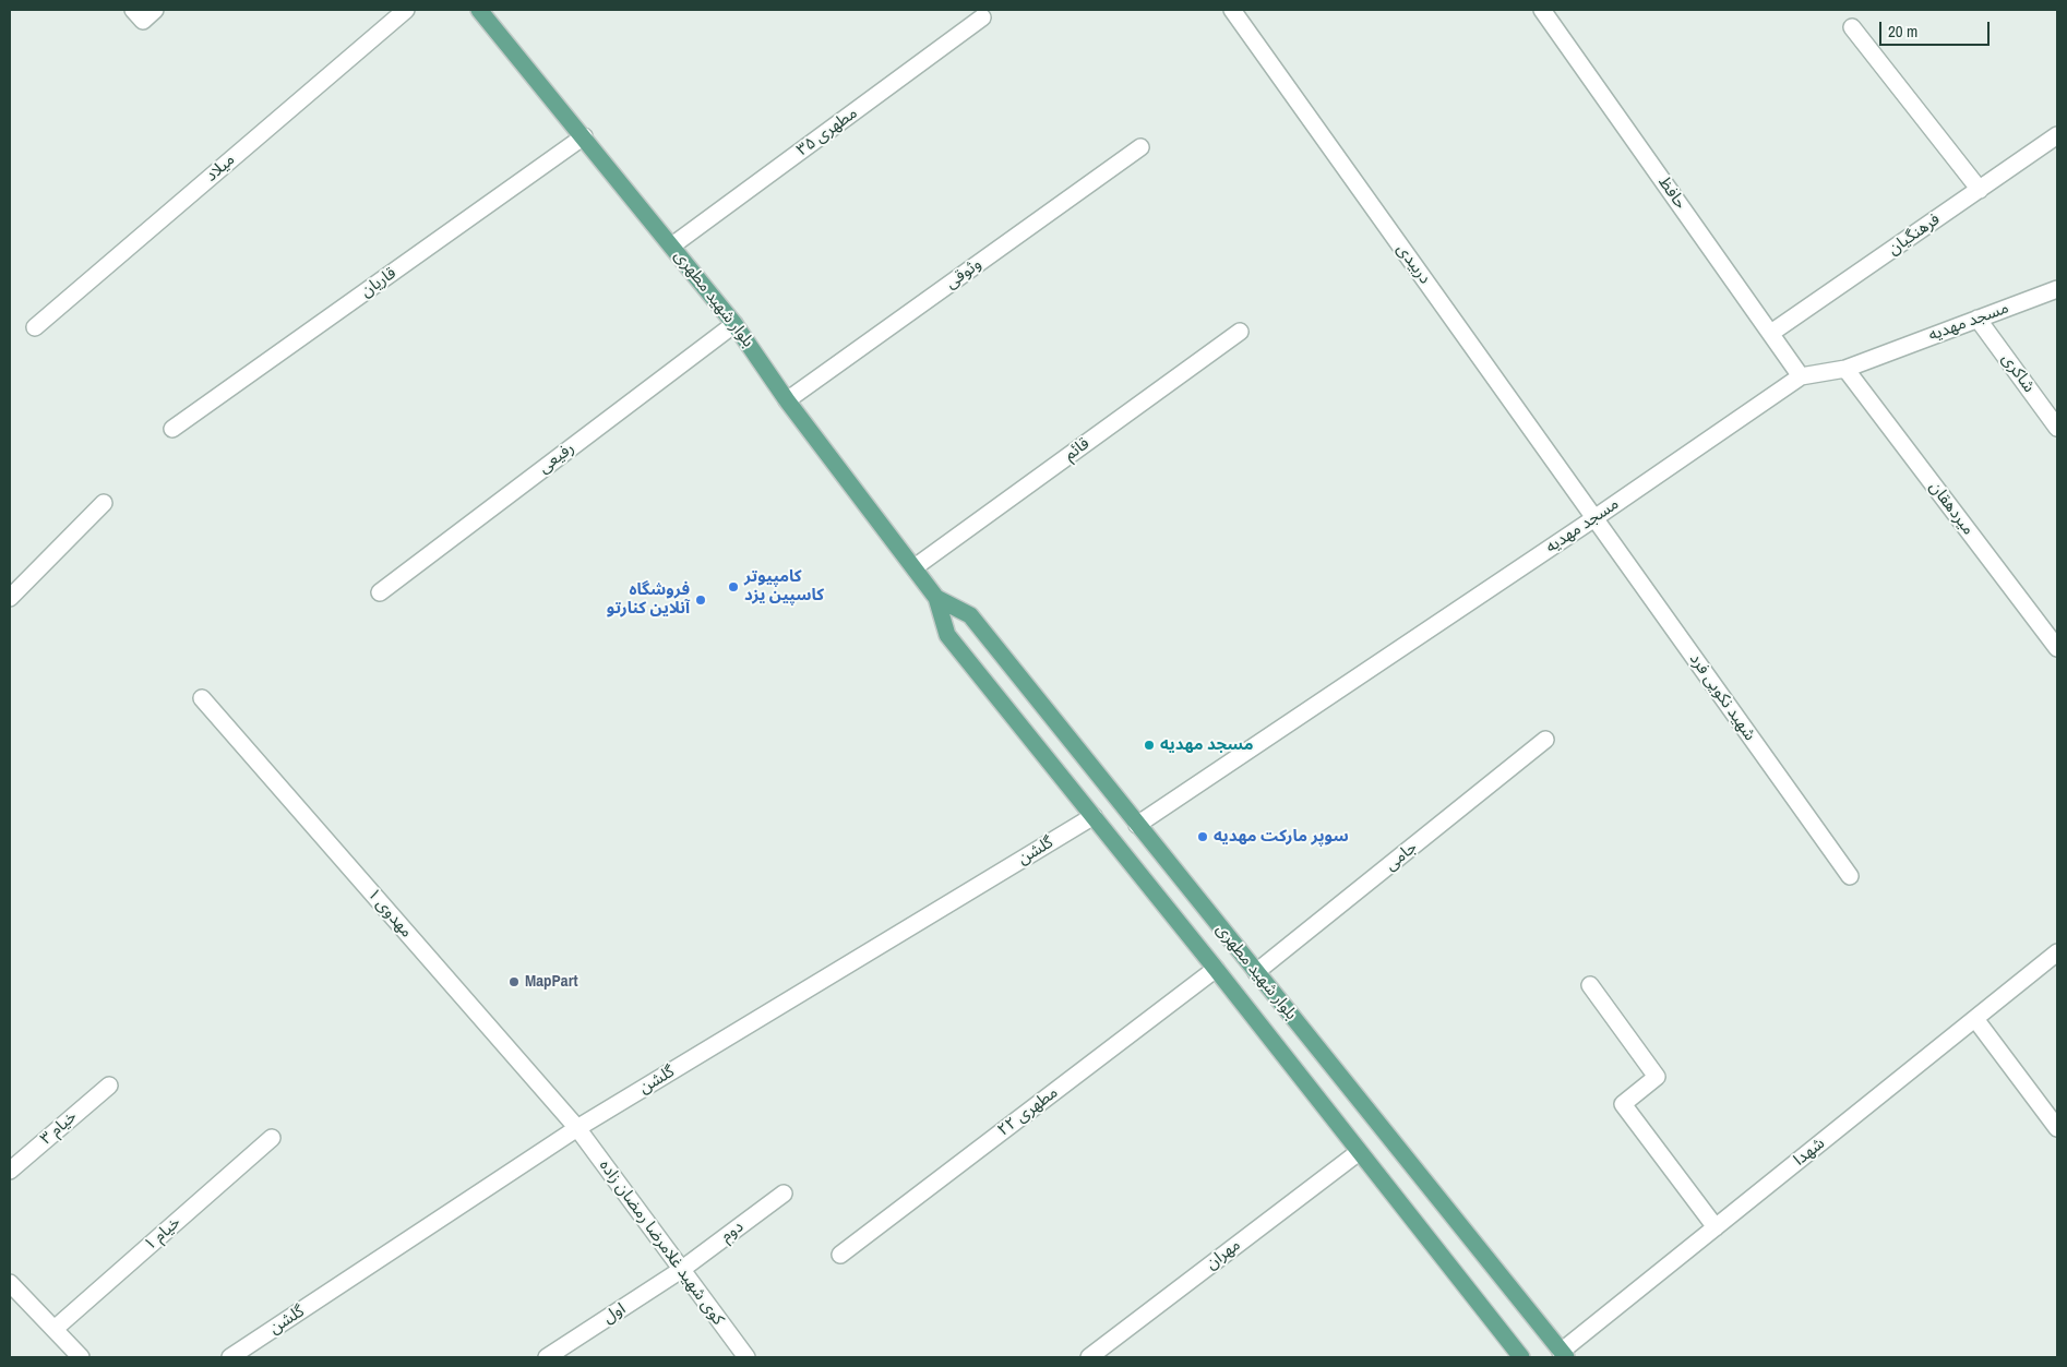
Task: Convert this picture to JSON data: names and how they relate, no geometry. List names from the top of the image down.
{
  "streets": {
    "main road": ["بلوار شهید مطهری"],
    "street": [
      "مطهری ۳۵",
      "میلاد",
      "حافظ",
      "فرهنگیان",
      "دربیدی",
      "وثوقی",
      "قاریان",
      "مسجد مهدیه",
      "شاکری",
      "قائم",
      "رفیعی",
      "میردهقان",
      "شهید نکویی فرد",
      "گلشن",
      "جامی",
      "مهدوی ۱",
      "مطهری ۲۲",
      "خیام ۳",
      "شهدا",
      "دوم",
      "خیام ۱",
      "کوی شهید غلامرضا رمضان زاده",
      "مهران",
      "اول"
    ]
  },
  "crossings": [
    ["مطهری ۳۵", "بلوار شهید مطهری"],
    ["حافظ", "فرهنگیان"],
    ["حافظ", "مسجد مهدیه"],
    ["دربیدی", "مسجد مهدیه"],
    ["دربیدی", "شهید نکویی فرد"],
    ["وثوقی", "بلوار شهید مطهری"],
    ["قاریان", "بلوار شهید مطهری"],
    ["بلوار شهید مطهری", "مسجد مهدیه"],
    ["بلوار شهید مطهری", "قائم"],
    ["بلوار شهید مطهری", "رفیعی"],
    ["بلوار شهید مطهری", "گلشن"],
    ["بلوار شهید مطهری", "جامی"],
    ["بلوار شهید مطهری", "مطهری ۲۲"],
    ["بلوار شهید مطهری", "شهدا"],
    ["بلوار شهید مطهری", "مهران"],
    ["مسجد مهدیه", "شاکری"],
    ["مسجد مهدیه", "میردهقان"],
    ["مسجد مهدیه", "شهید نکویی فرد"],
    ["گلشن", "مهدوی ۱"],
    ["گلشن", "کوی شهید غلامرضا رمضان زاده"],
    ["مهدوی ۱", "کوی شهید غلامرضا رمضان زاده"],
    ["دوم", "کوی شهید غلامرضا رمضان زاده"],
    ["دوم", "اول"],
    ["کوی شهید غلامرضا رمضان زاده", "اول"]
  ],
  "places": [
    "کامپیوتر کاسپین یزد",
    "فروشگاه آنلاین کنارتو",
    "مسجد مهدیه",
    "سوپر مارکت مهدیه",
    "MapPart"
  ],
  "scale_bar": "20 m"
}
